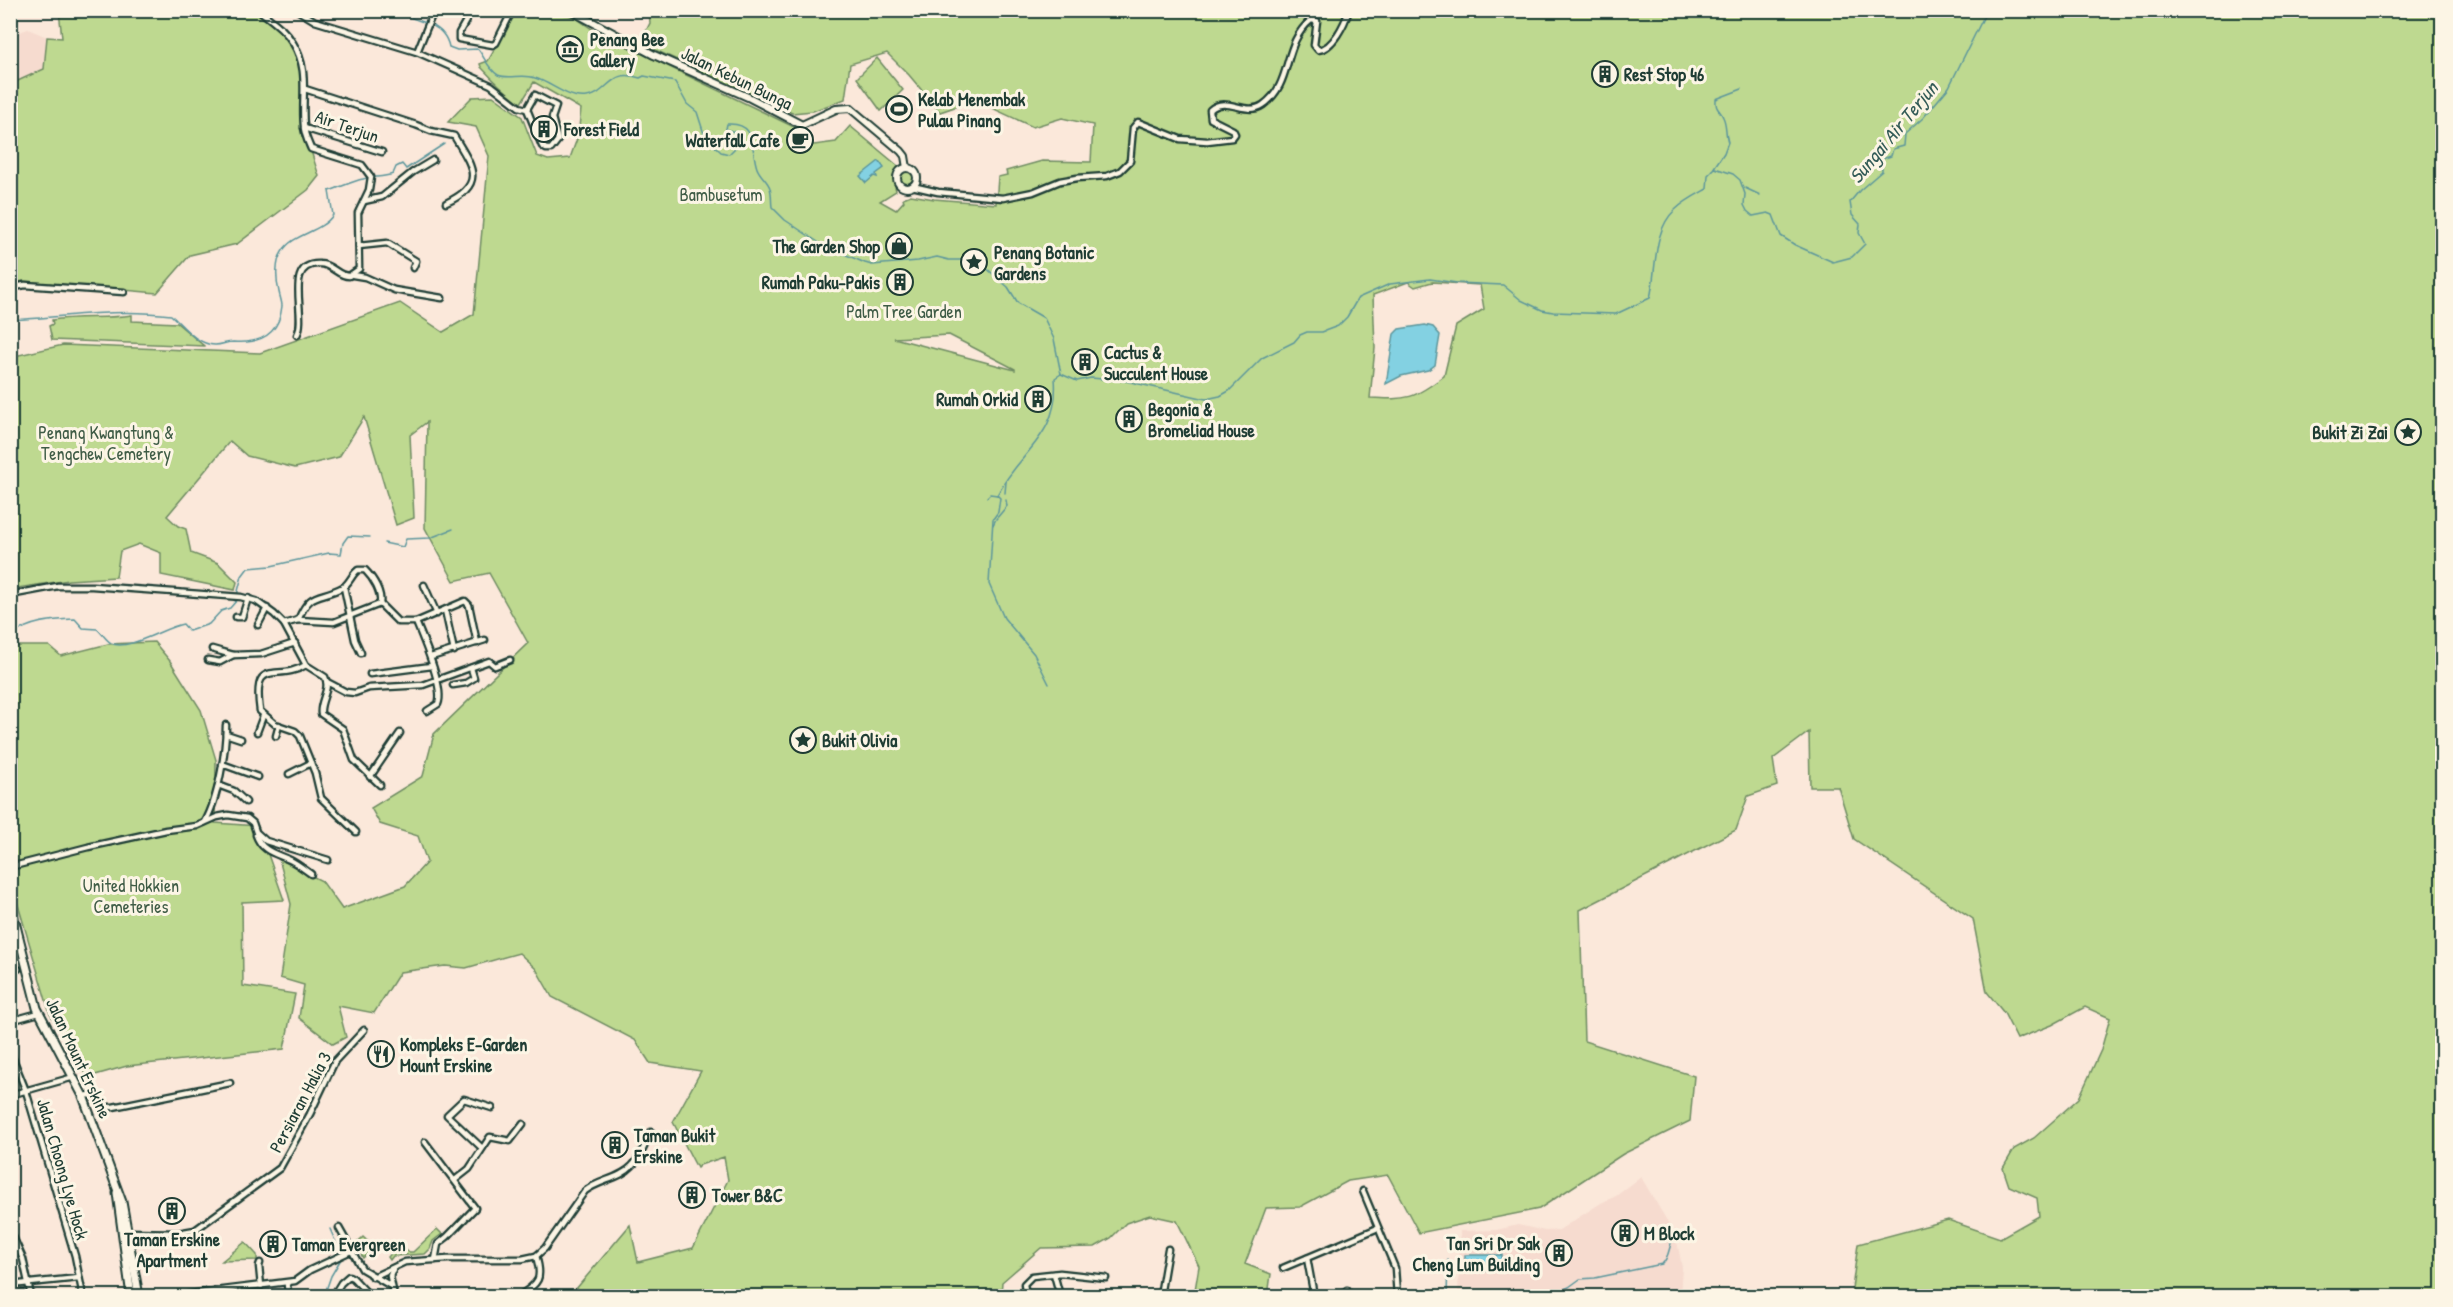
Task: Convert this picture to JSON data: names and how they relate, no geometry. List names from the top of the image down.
{
  "streets": {
    "main road": ["Jalan Mount Erskine"],
    "street": [
      "Jalan Kebun Bunga",
      "Air Terjun",
      "Persiaran Halia 3",
      "Jalan Choong Lye Hock"
    ]
  },
  "crossings": [
    ["Jalan Mount Erskine", "Persiaran Halia 3"]
  ],
  "water": ["Sungai Air Terjun"],
  "parks": [
    "Bambusetum",
    "Palm Tree Garden",
    "Penang Kwangtung & Tengchew Cemetery",
    "United Hokkien Cemeteries"
  ],
  "places": {
    "museum": ["Penang Bee Gallery"],
    "building": [
      "Rest Stop 46",
      "Forest Field",
      "Rumah Paku-Pakis",
      "Cactus & Succulent House",
      "Rumah Orkid",
      "Begonia & Bromeliad House",
      "Taman Bukit Erskine",
      "Tower B&C",
      "Taman Erskine Apartment",
      "M Block",
      "Taman Evergreen",
      "Tan Sri Dr Sak Cheng Lum Building"
    ],
    "sports": ["Kelab Menembak Pulau Pinang"],
    "cafe": ["Waterfall Cafe"],
    "shop": ["The Garden Shop"],
    "place": ["Penang Botanic Gardens", "Bukit Zi Zai", "Bukit Olivia"],
    "restaurant": ["Kompleks E-Garden Mount Erskine"]
  }
}
